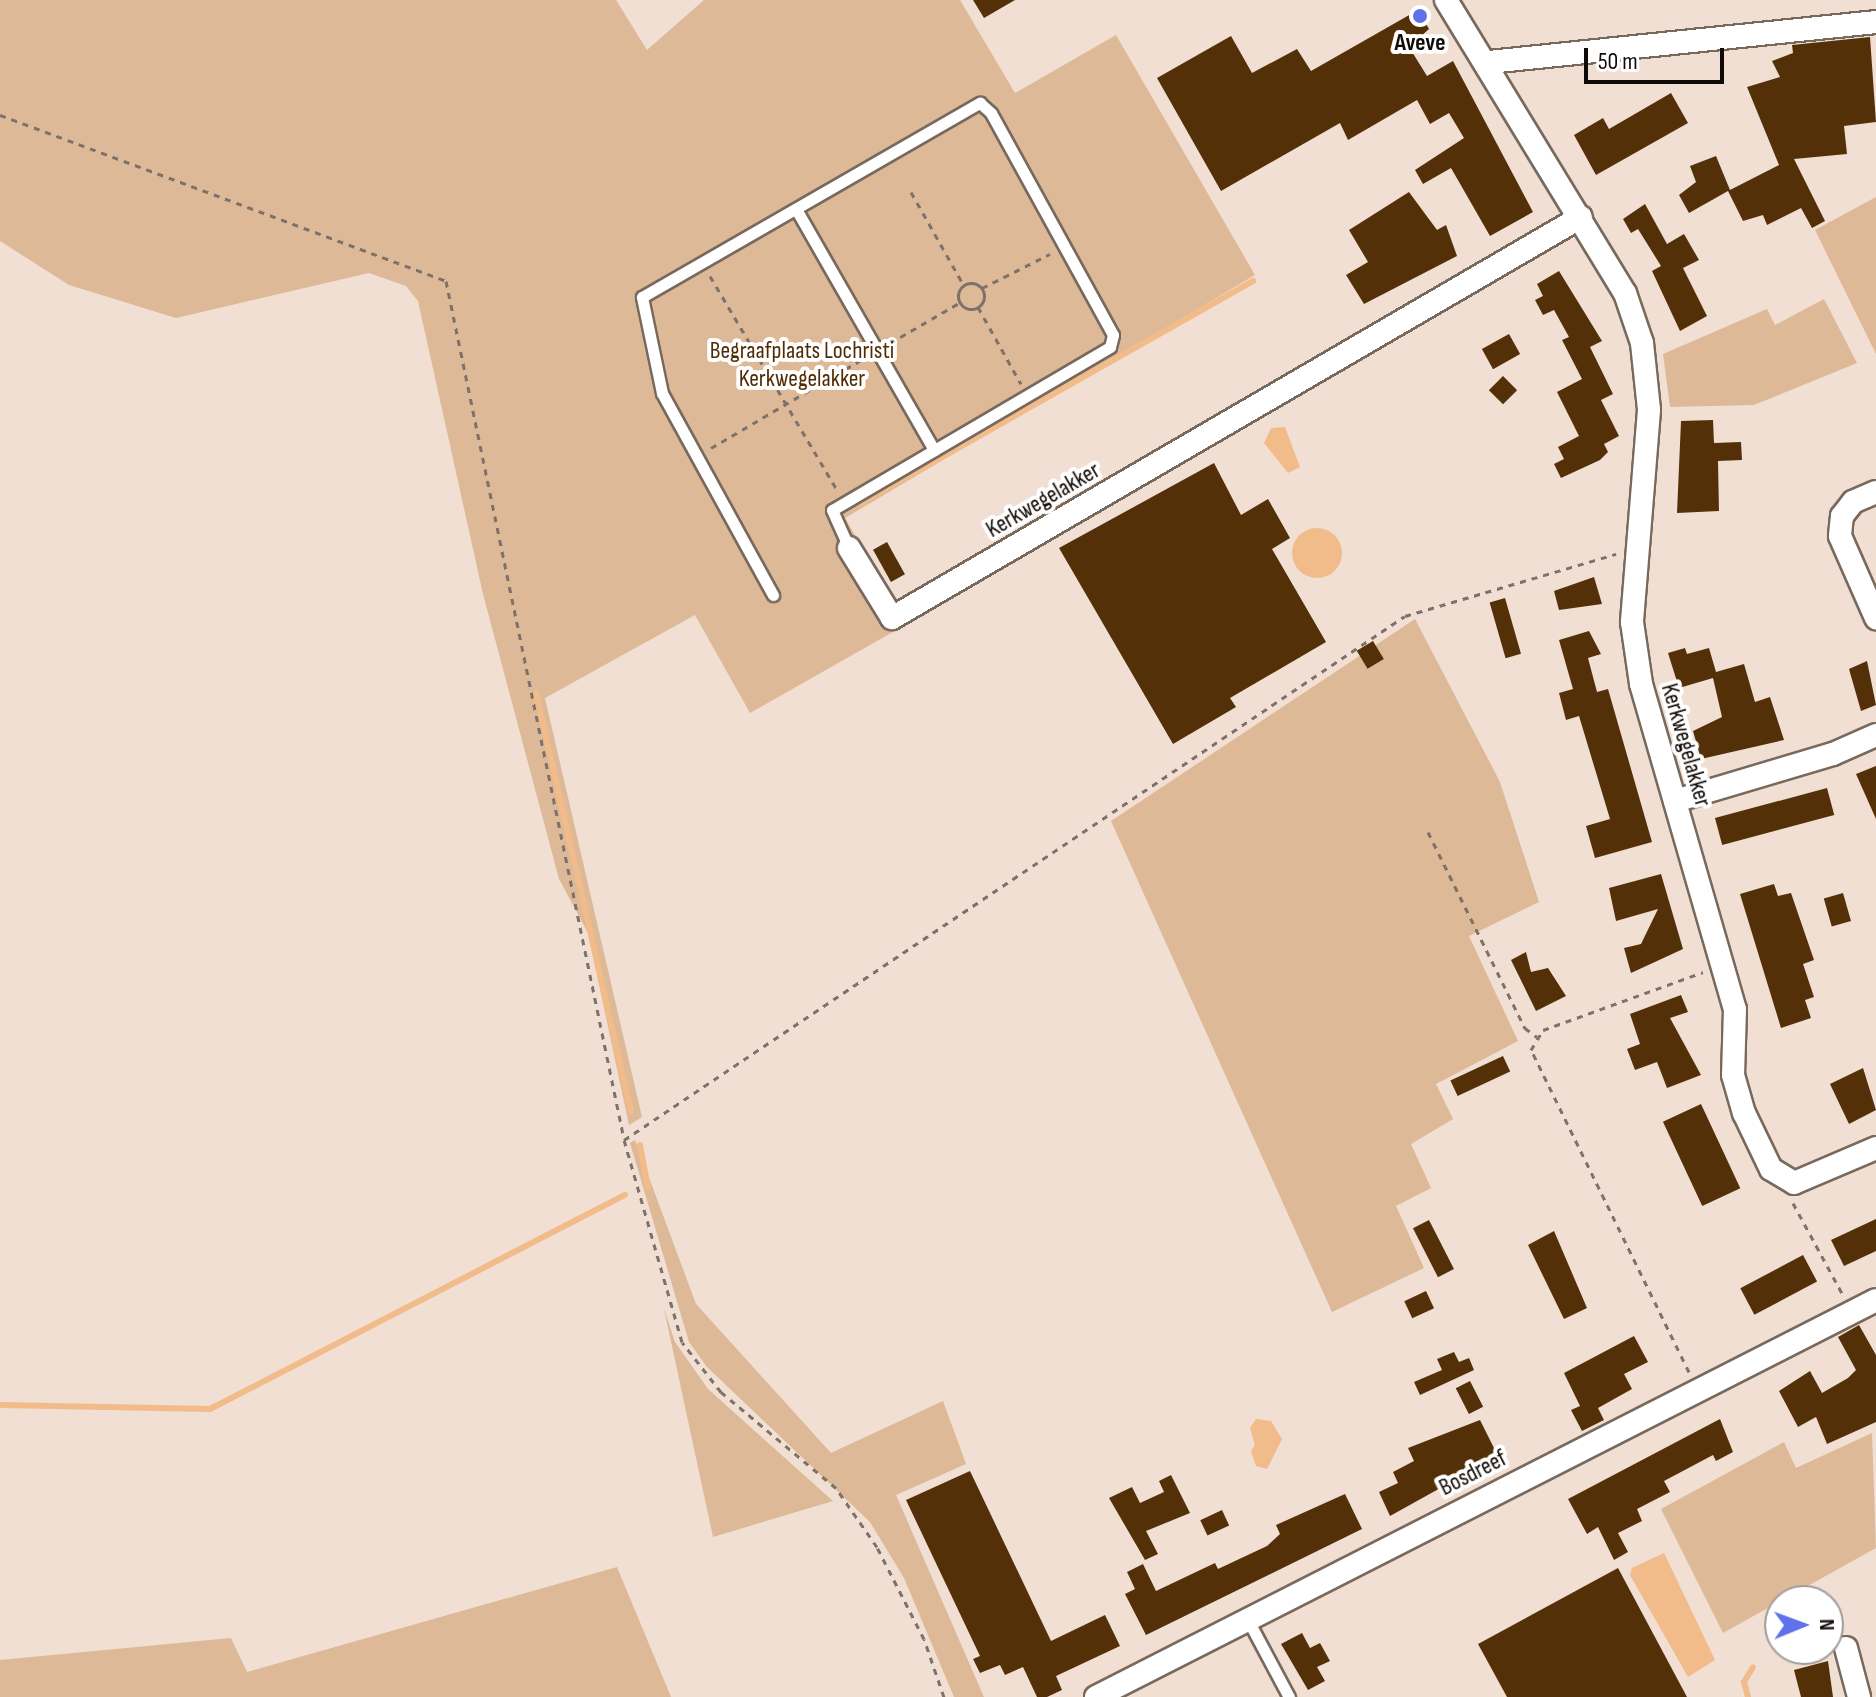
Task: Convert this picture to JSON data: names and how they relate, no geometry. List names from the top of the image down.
{
  "streets": {
    "street": ["Kerkwegelakker", "Bosdreef"]
  },
  "parks": ["Begraafplaats Lochristi Kerkwegelakker"],
  "places": ["Aveve"],
  "scale_bar": "50 m",
  "north": "right"
}
